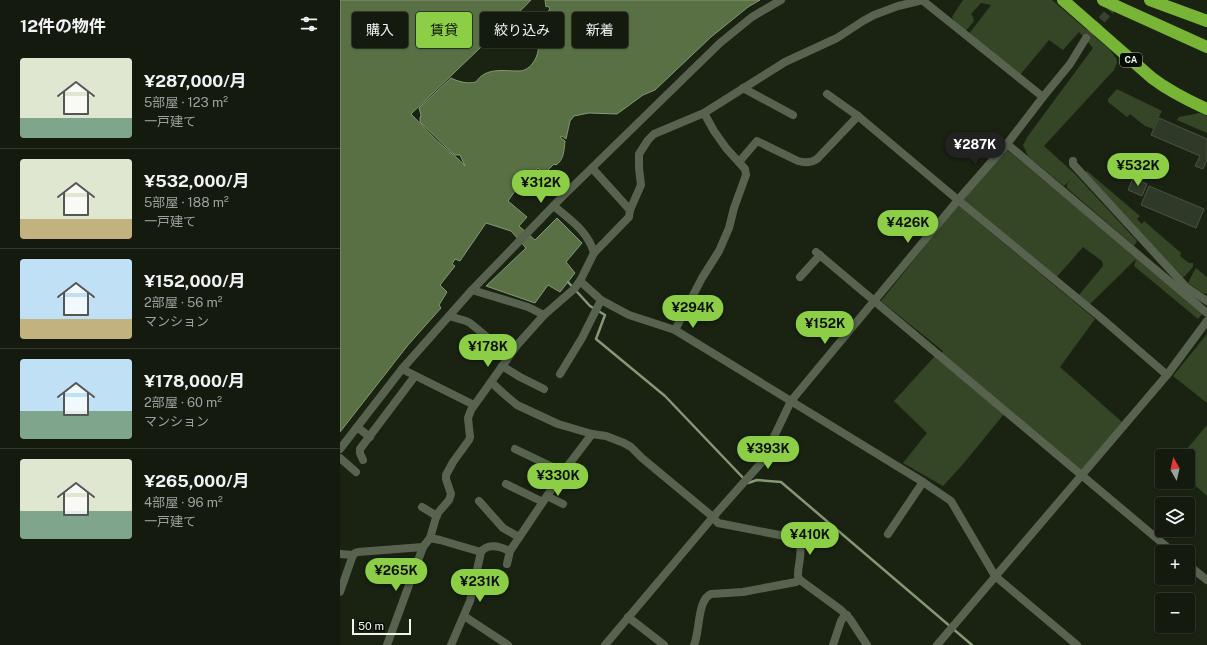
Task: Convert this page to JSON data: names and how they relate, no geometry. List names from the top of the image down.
{
  "streets": {
    "highway": ["CA"]
  },
  "scale_bar": "50 m",
  "north": "top",
  "page": {
    "heading": "12件の物件",
    "chip": [
      "購入",
      "賃貸",
      "絞り込み",
      "新着"
    ],
    "list": [
      {
        "name": "¥287,000/月",
        "note": "5部屋 · 123 m² · 一戸建て"
      },
      {
        "name": "¥532,000/月",
        "note": "5部屋 · 188 m² · 一戸建て"
      },
      {
        "name": "¥152,000/月",
        "note": "2部屋 · 56 m² · マンション"
      },
      {
        "name": "¥178,000/月",
        "note": "2部屋 · 60 m² · マンション"
      },
      {
        "name": "¥265,000/月",
        "note": "4部屋 · 96 m² · 一戸建て"
      }
    ],
    "price": [
      "¥287K",
      "¥532K",
      "¥312K",
      "¥426K",
      "¥294K",
      "¥152K",
      "¥178K",
      "¥393K",
      "¥330K",
      "¥410K",
      "¥265K",
      "¥231K"
    ],
    "map_buttons": ["+", "−"],
    "scale": "50 m"
  }
}
